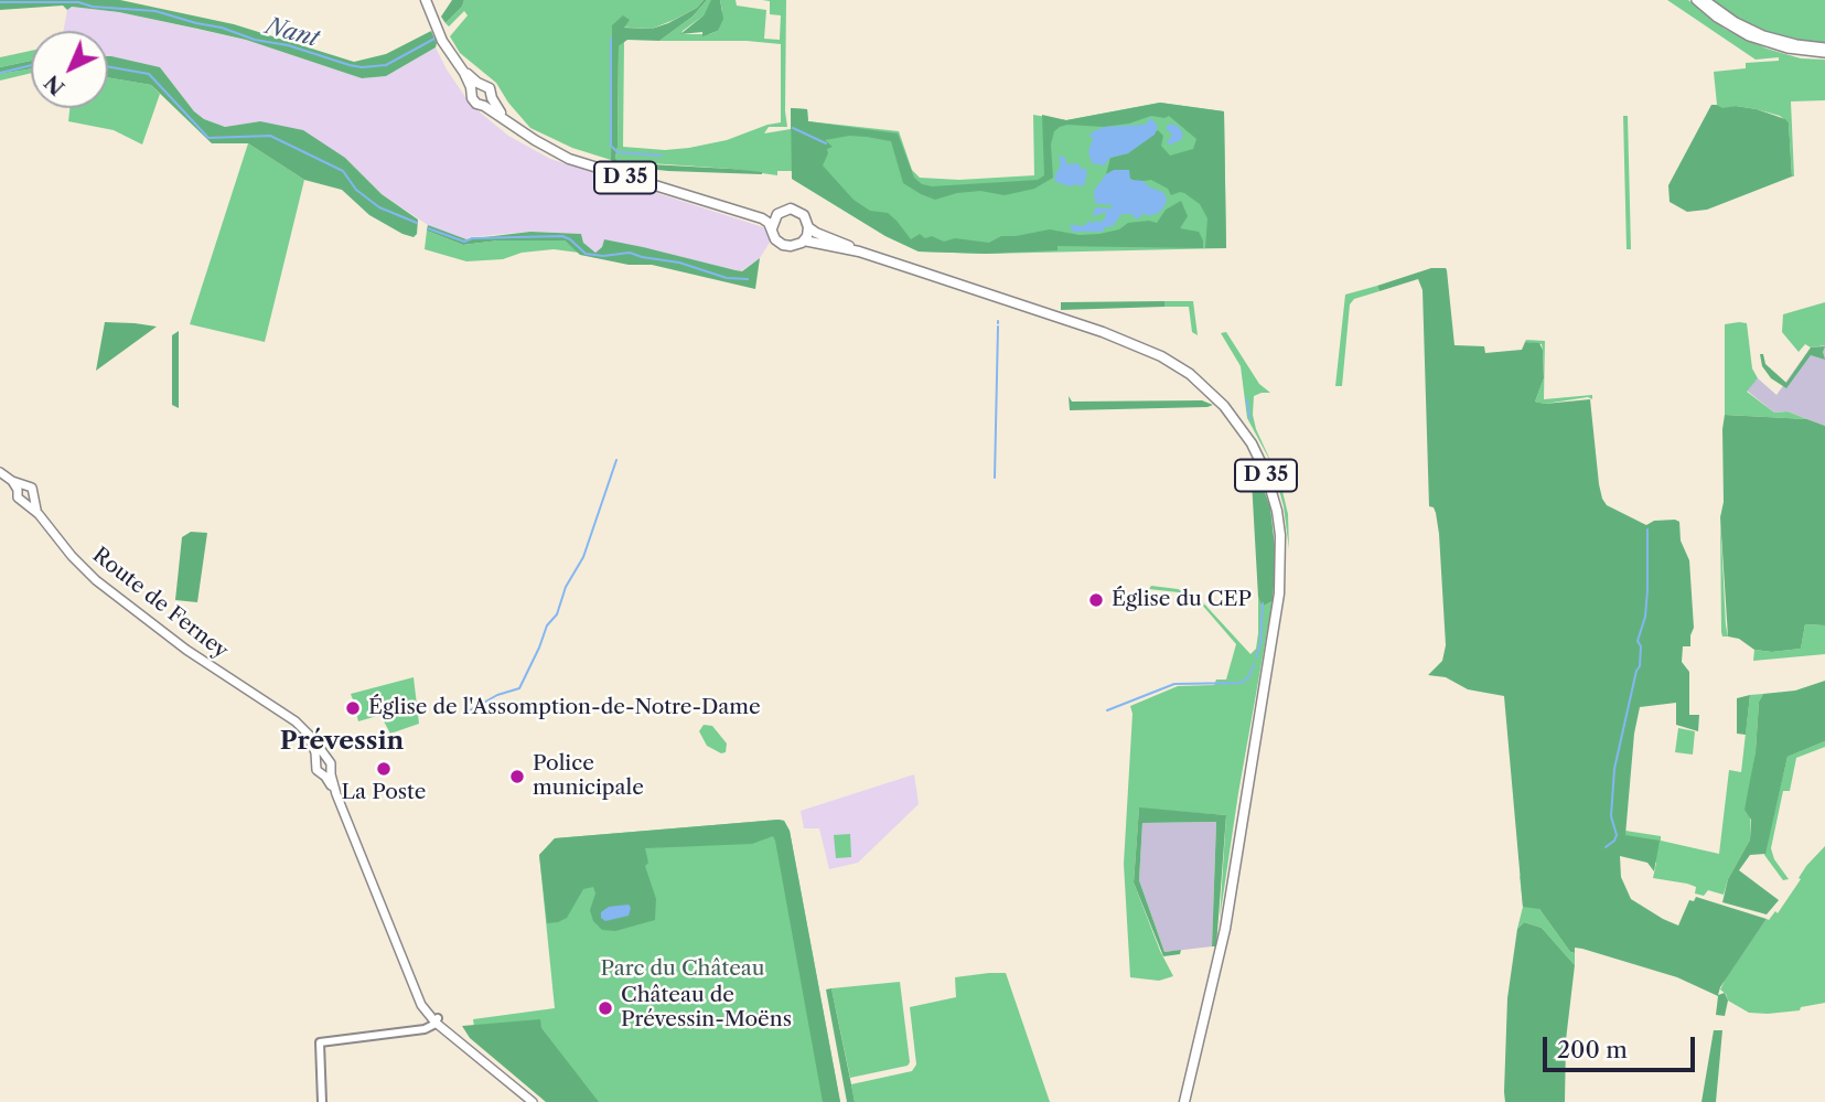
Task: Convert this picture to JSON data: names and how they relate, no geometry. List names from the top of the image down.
{
  "streets": {
    "main road": ["D 35", "Route de Ferney"]
  },
  "districts": ["Prévessin"],
  "water": ["Nant"],
  "parks": ["Parc du Château"],
  "places": [
    "Église du CEP",
    "Église de l'Assomption-de-Notre-Dame",
    "La Poste",
    "Police municipale",
    "Château de Prévessin-Moëns"
  ],
  "scale_bar": "200 m",
  "north": "bottom left"
}
